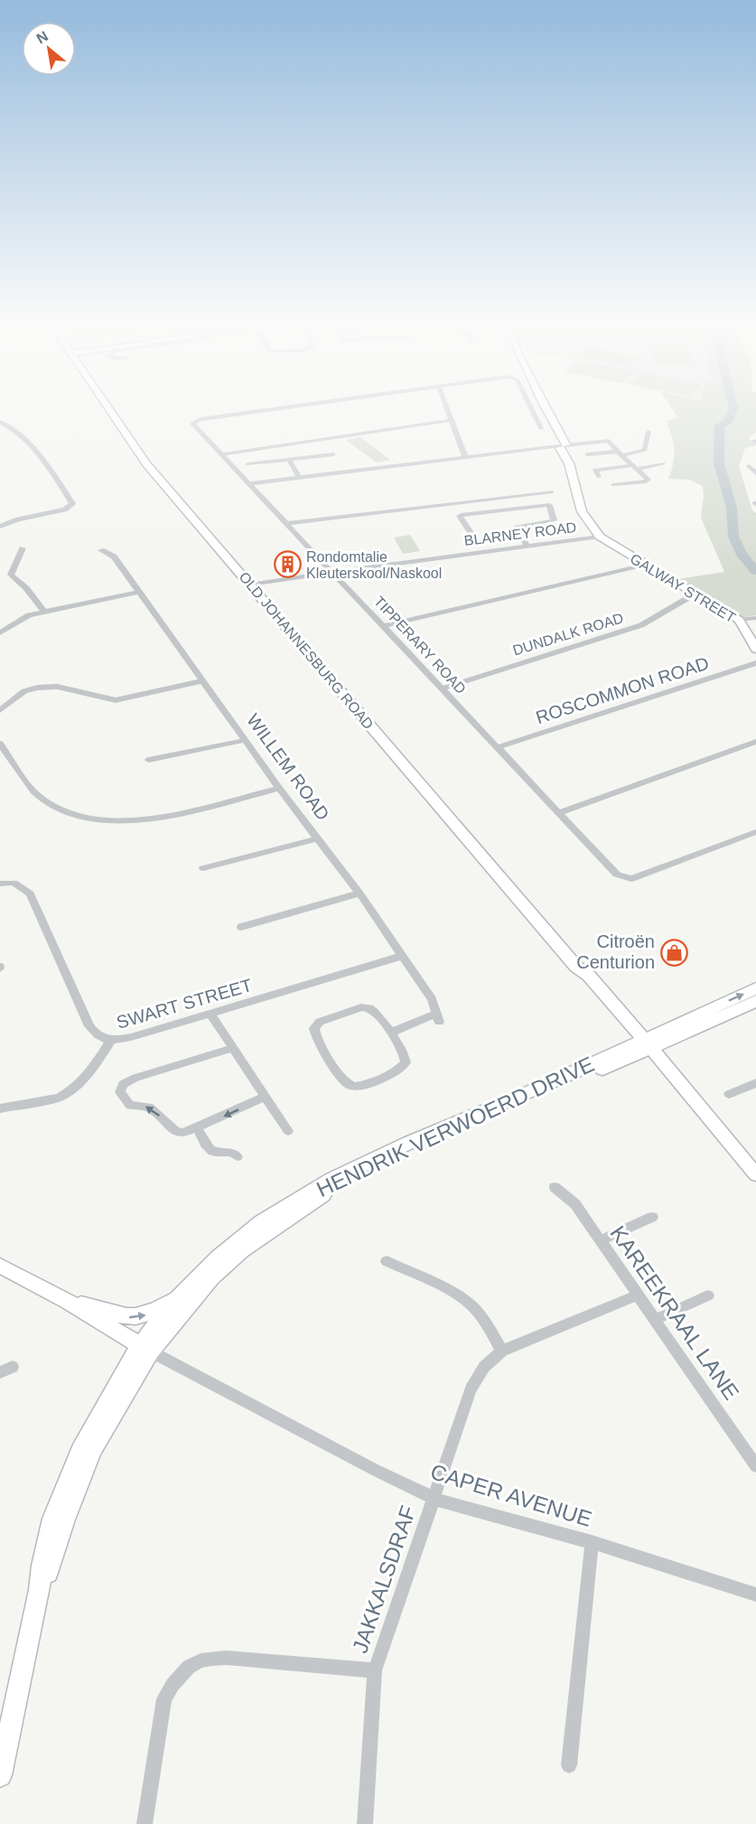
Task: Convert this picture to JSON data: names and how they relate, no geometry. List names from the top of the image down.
{
  "streets": {
    "main road": ["GALWAY STREET", "OLD JOHANNESBURG ROAD", "HENDRIK VERWOERD DRIVE"],
    "street": [
      "BLARNEY ROAD",
      "DUNDALK ROAD",
      "TIPPERARY ROAD",
      "ROSCOMMON ROAD",
      "WILLEM ROAD",
      "SWART STREET",
      "KAREEKRAAL LANE",
      "CAPER AVENUE",
      "JAKKALSDRAF"
    ]
  },
  "crossings": [
    ["BLARNEY ROAD", "GALWAY STREET"],
    ["BLARNEY ROAD", "TIPPERARY ROAD"],
    ["BLARNEY ROAD", "OLD JOHANNESBURG ROAD"],
    ["GALWAY STREET", "DUNDALK ROAD"],
    ["DUNDALK ROAD", "TIPPERARY ROAD"],
    ["TIPPERARY ROAD", "ROSCOMMON ROAD"],
    ["OLD JOHANNESBURG ROAD", "HENDRIK VERWOERD DRIVE"],
    ["WILLEM ROAD", "SWART STREET"],
    ["HENDRIK VERWOERD DRIVE", "CAPER AVENUE"],
    ["KAREEKRAAL LANE", "JAKKALSDRAF"],
    ["CAPER AVENUE", "JAKKALSDRAF"]
  ],
  "places": {
    "building": ["Rondomtalie Kleuterskool/Naskool"],
    "shop": ["Citroën Centurion"]
  },
  "north": "top left"
}
